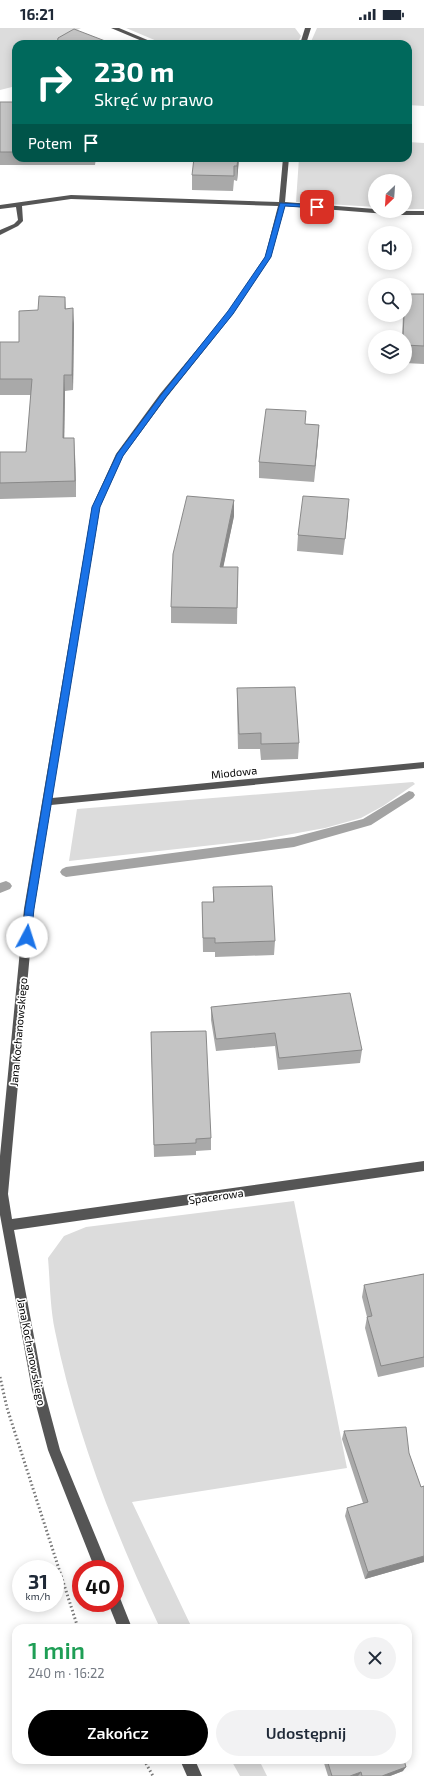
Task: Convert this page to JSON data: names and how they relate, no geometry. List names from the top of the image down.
{
  "streets": {
    "street": ["Miodowa", "Jana Kochanowskiego", "Spacerowa"]
  },
  "crossings": [
    ["Miodowa", "Jana Kochanowskiego"],
    ["Jana Kochanowskiego", "Spacerowa"]
  ],
  "north": "bottom left",
  "page": {
    "status": "16:21",
    "turn": ["230 m", "Skręć w prawo"],
    "then": "Potem",
    "speed": "31 km/h",
    "limit": "40",
    "heading": ["1 min", "240 m · 16:22"],
    "buttons": ["Zakończ", "Udostępnij"]
  }
}
